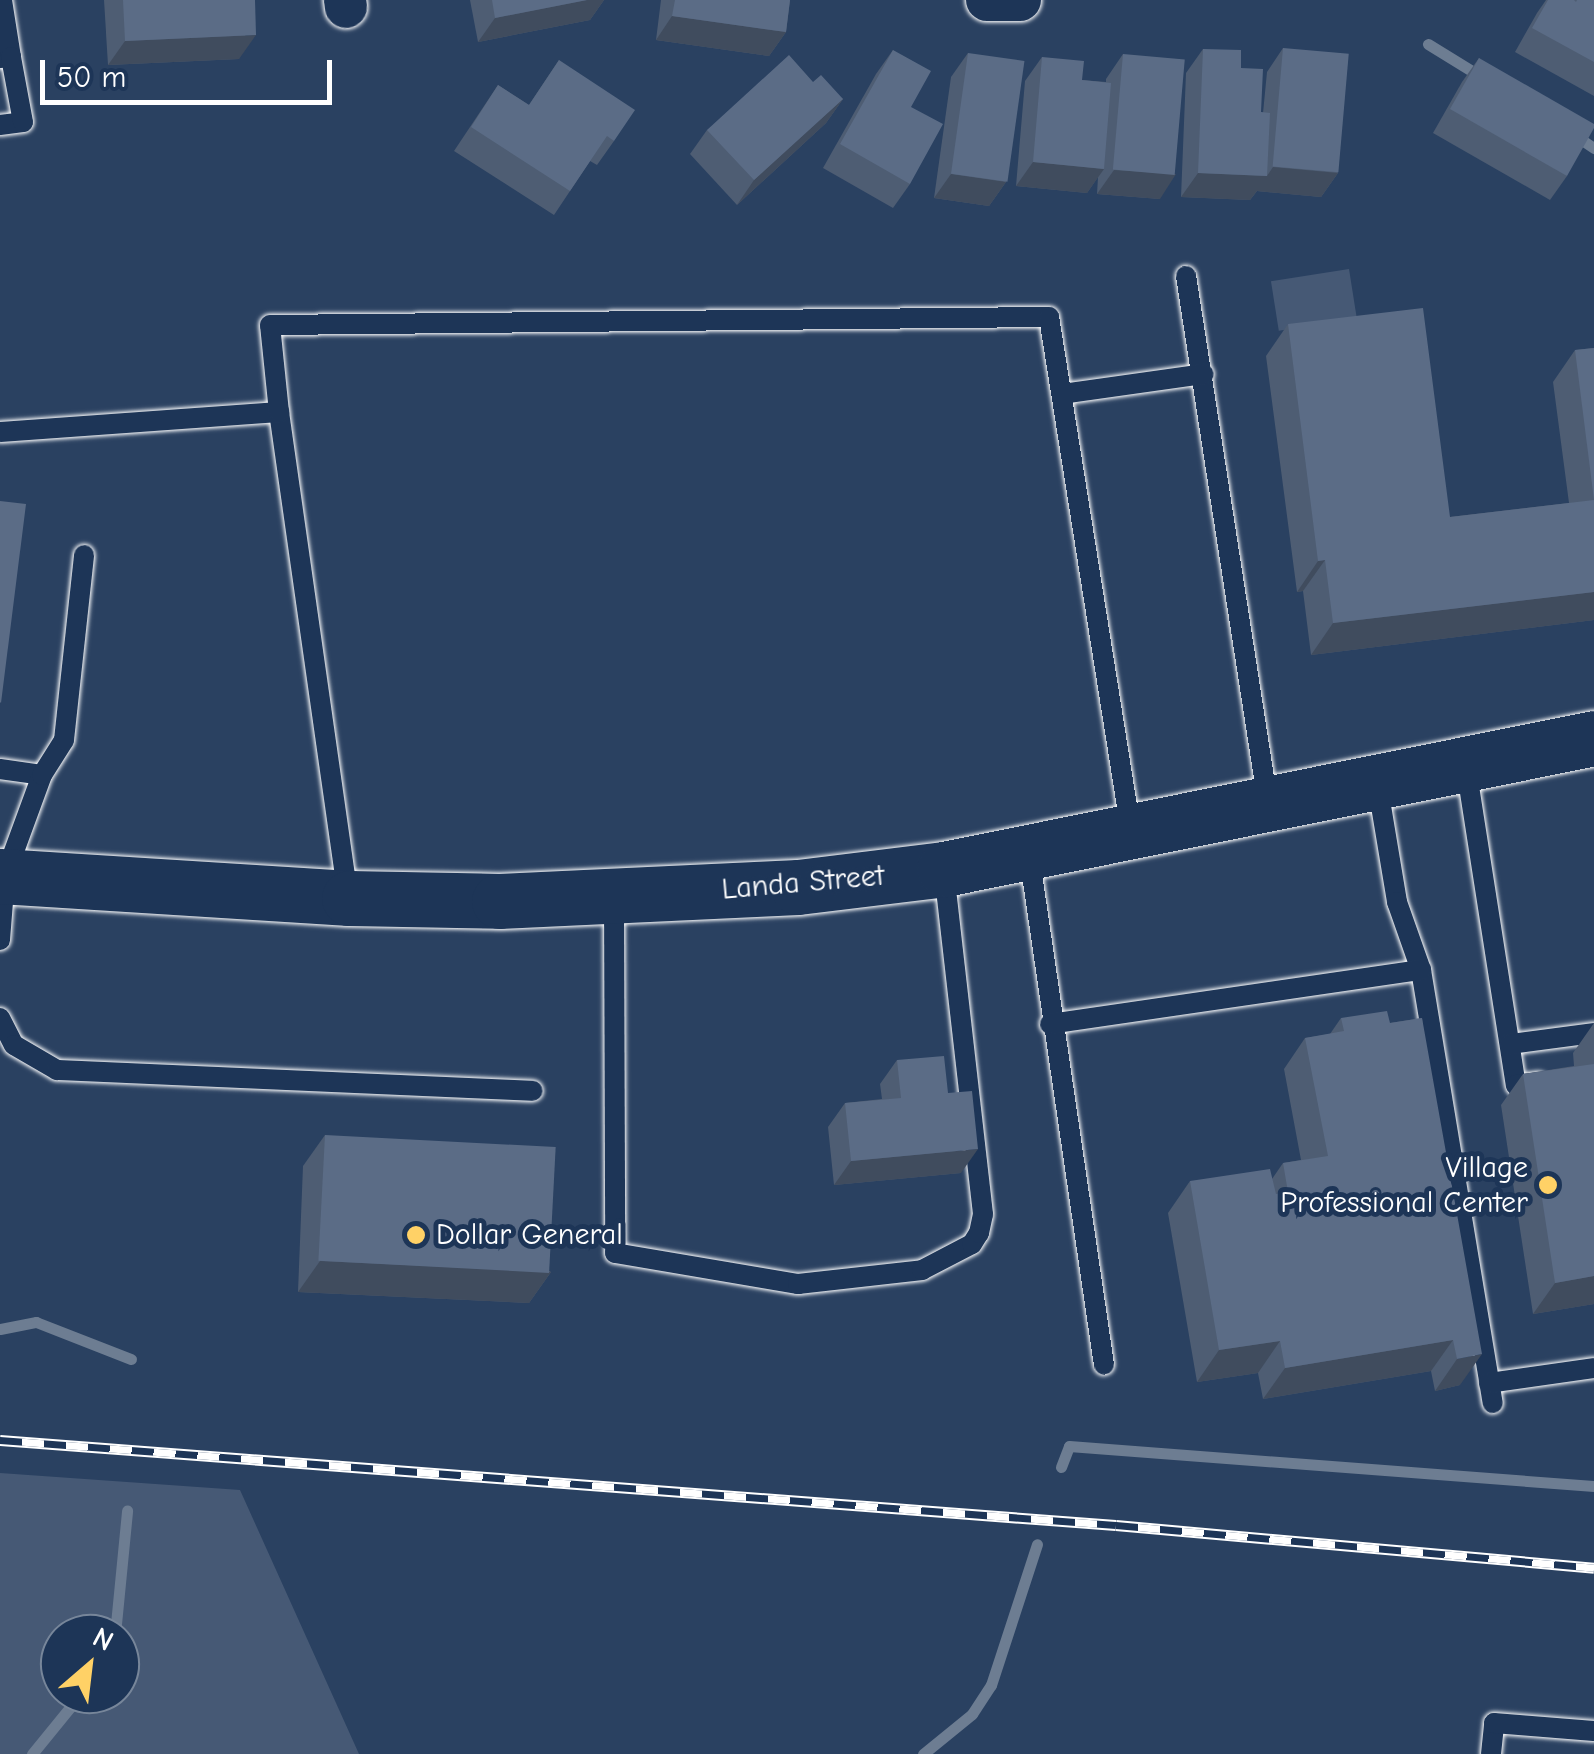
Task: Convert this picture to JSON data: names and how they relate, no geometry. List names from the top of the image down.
{
  "streets": {
    "street": ["Landa Street"]
  },
  "places": ["Village Professional Center", "Dollar General"],
  "scale_bar": "50 m",
  "north": "top right"
}
